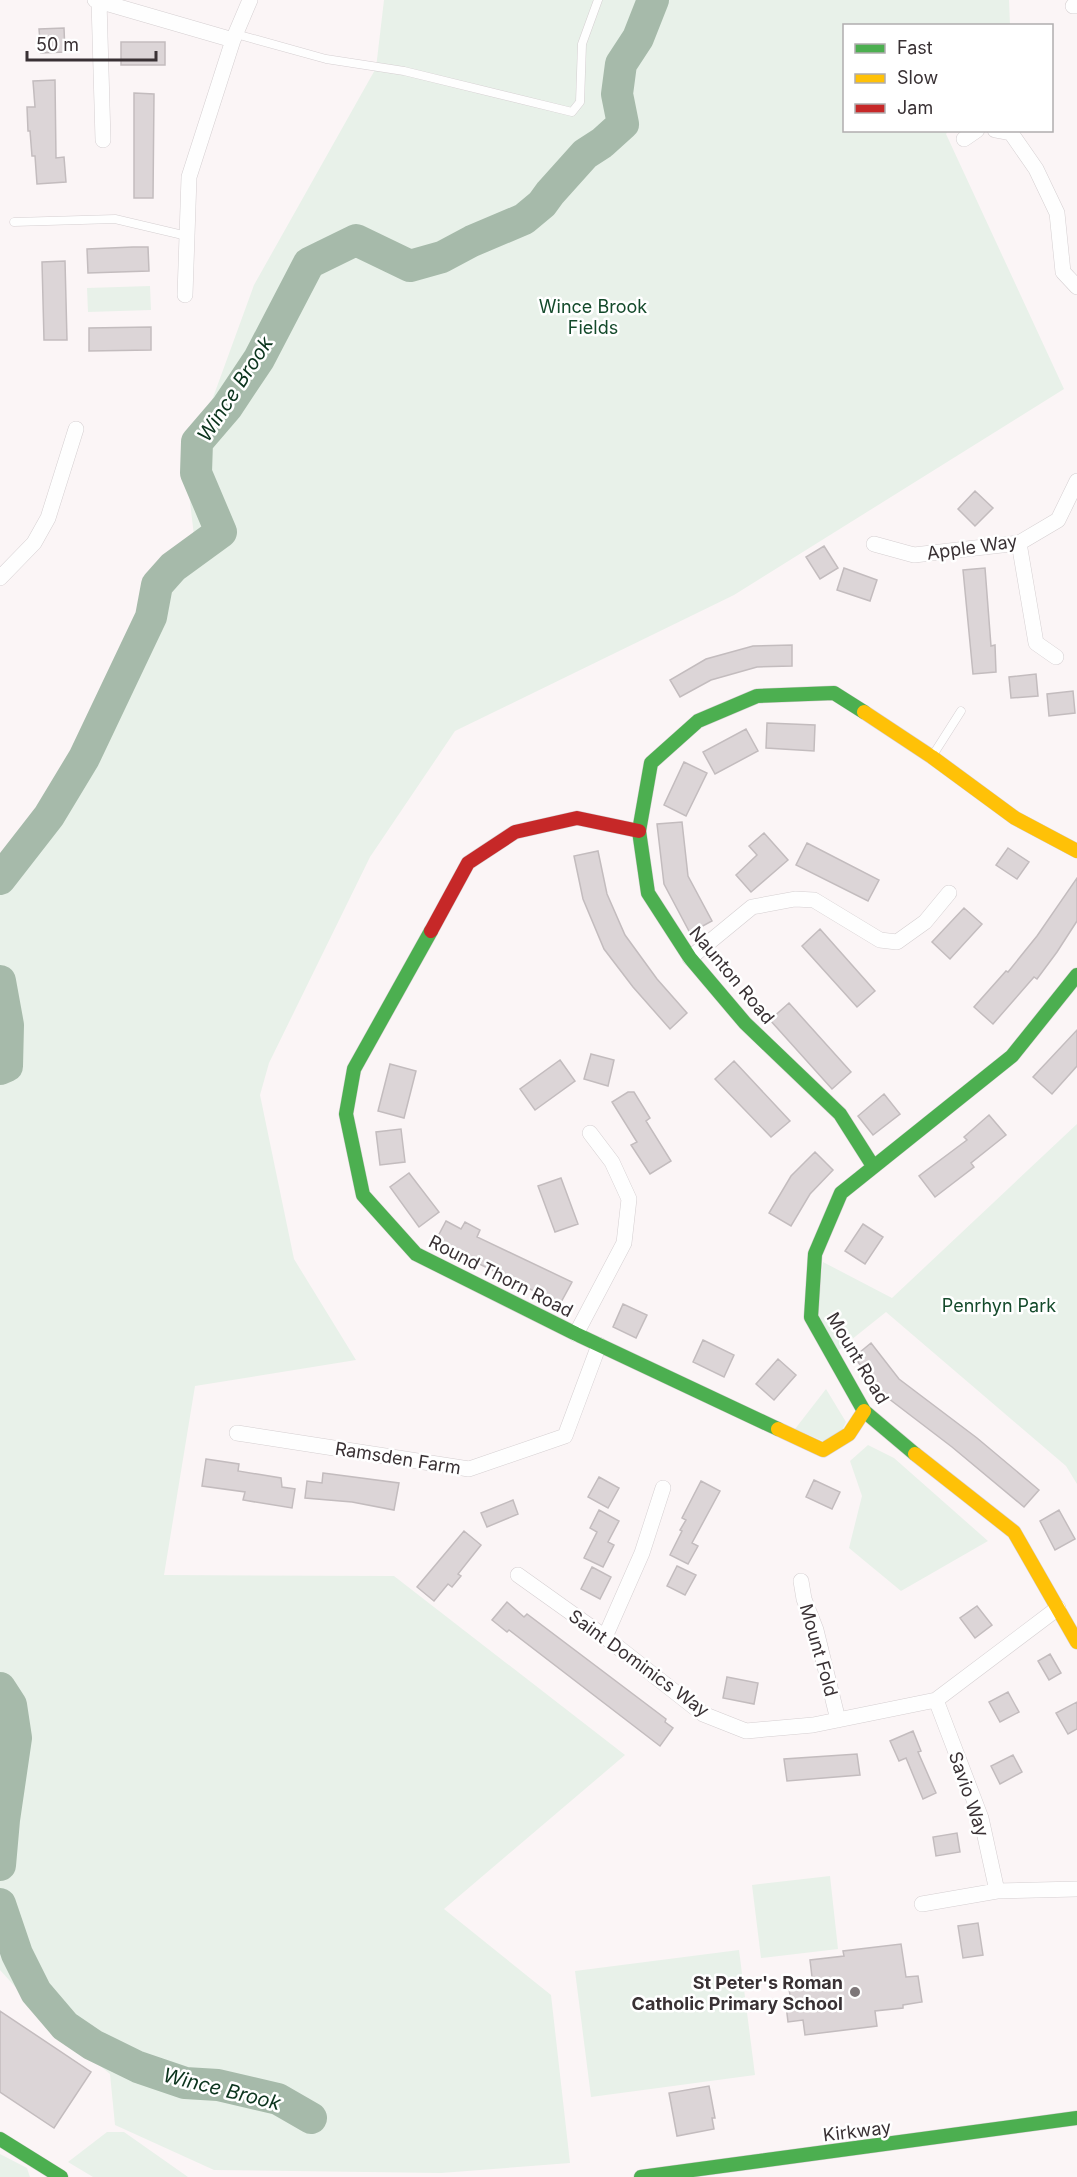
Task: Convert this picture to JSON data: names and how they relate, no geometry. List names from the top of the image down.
{
  "streets": {
    "street": [
      "Apple Way",
      "Naunton Road",
      "Round Thorn Road",
      "Mount Road",
      "Ramsden Farm",
      "Mount Fold",
      "Saint Dominics Way",
      "Savio Way",
      "Kirkway"
    ]
  },
  "crossings": [
    ["Naunton Road", "Round Thorn Road"],
    ["Naunton Road", "Mount Road"],
    ["Round Thorn Road", "Mount Road"],
    ["Round Thorn Road", "Ramsden Farm"],
    ["Mount Road", "Saint Dominics Way"],
    ["Mount Fold", "Saint Dominics Way"],
    ["Saint Dominics Way", "Savio Way"]
  ],
  "water": ["Wince Brook"],
  "parks": ["Wince Brook Fields", "Penrhyn Park"],
  "places": ["St Peter's Roman Catholic Primary School"],
  "legend": ["Fast", "Slow", "Jam"],
  "scale_bar": "50 m"
}
